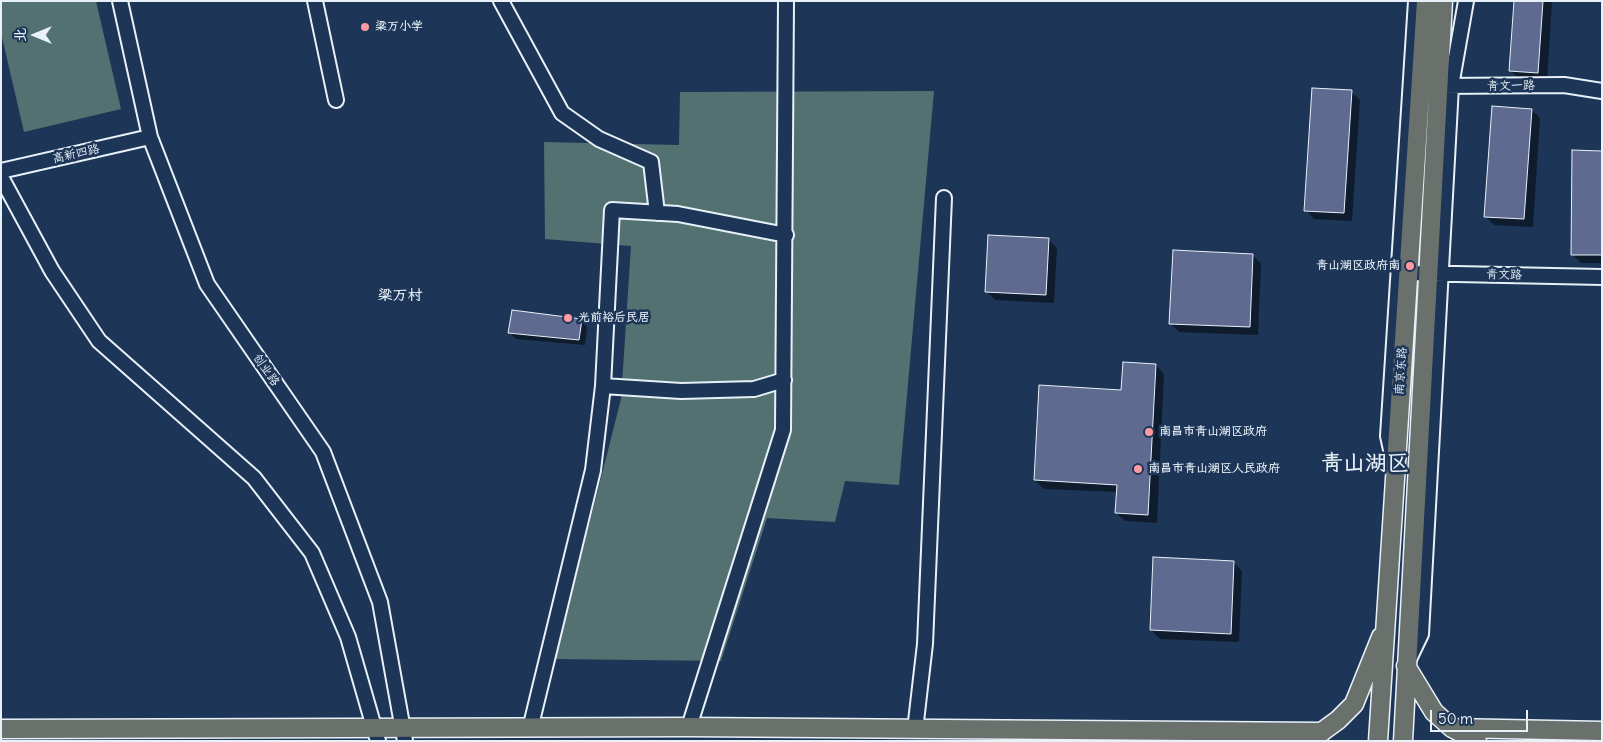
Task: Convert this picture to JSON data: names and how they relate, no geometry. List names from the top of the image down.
{
  "streets": {
    "main road": ["南京东路"],
    "street": [
      "青文一路",
      "高新四路",
      "青文路",
      "创业路"
    ]
  },
  "crossings": [
    ["青文一路", "南京东路"],
    ["高新四路", "创业路"],
    ["青文路", "南京东路"]
  ],
  "districts": ["梁万村", "青山湖区"],
  "places": [
    "梁万小学",
    "青山湖区政府南",
    "光前裕后民居",
    "南昌市青山湖区政府",
    "南昌市青山湖区人民政府"
  ],
  "scale_bar": "50 m",
  "north": "left"
}
